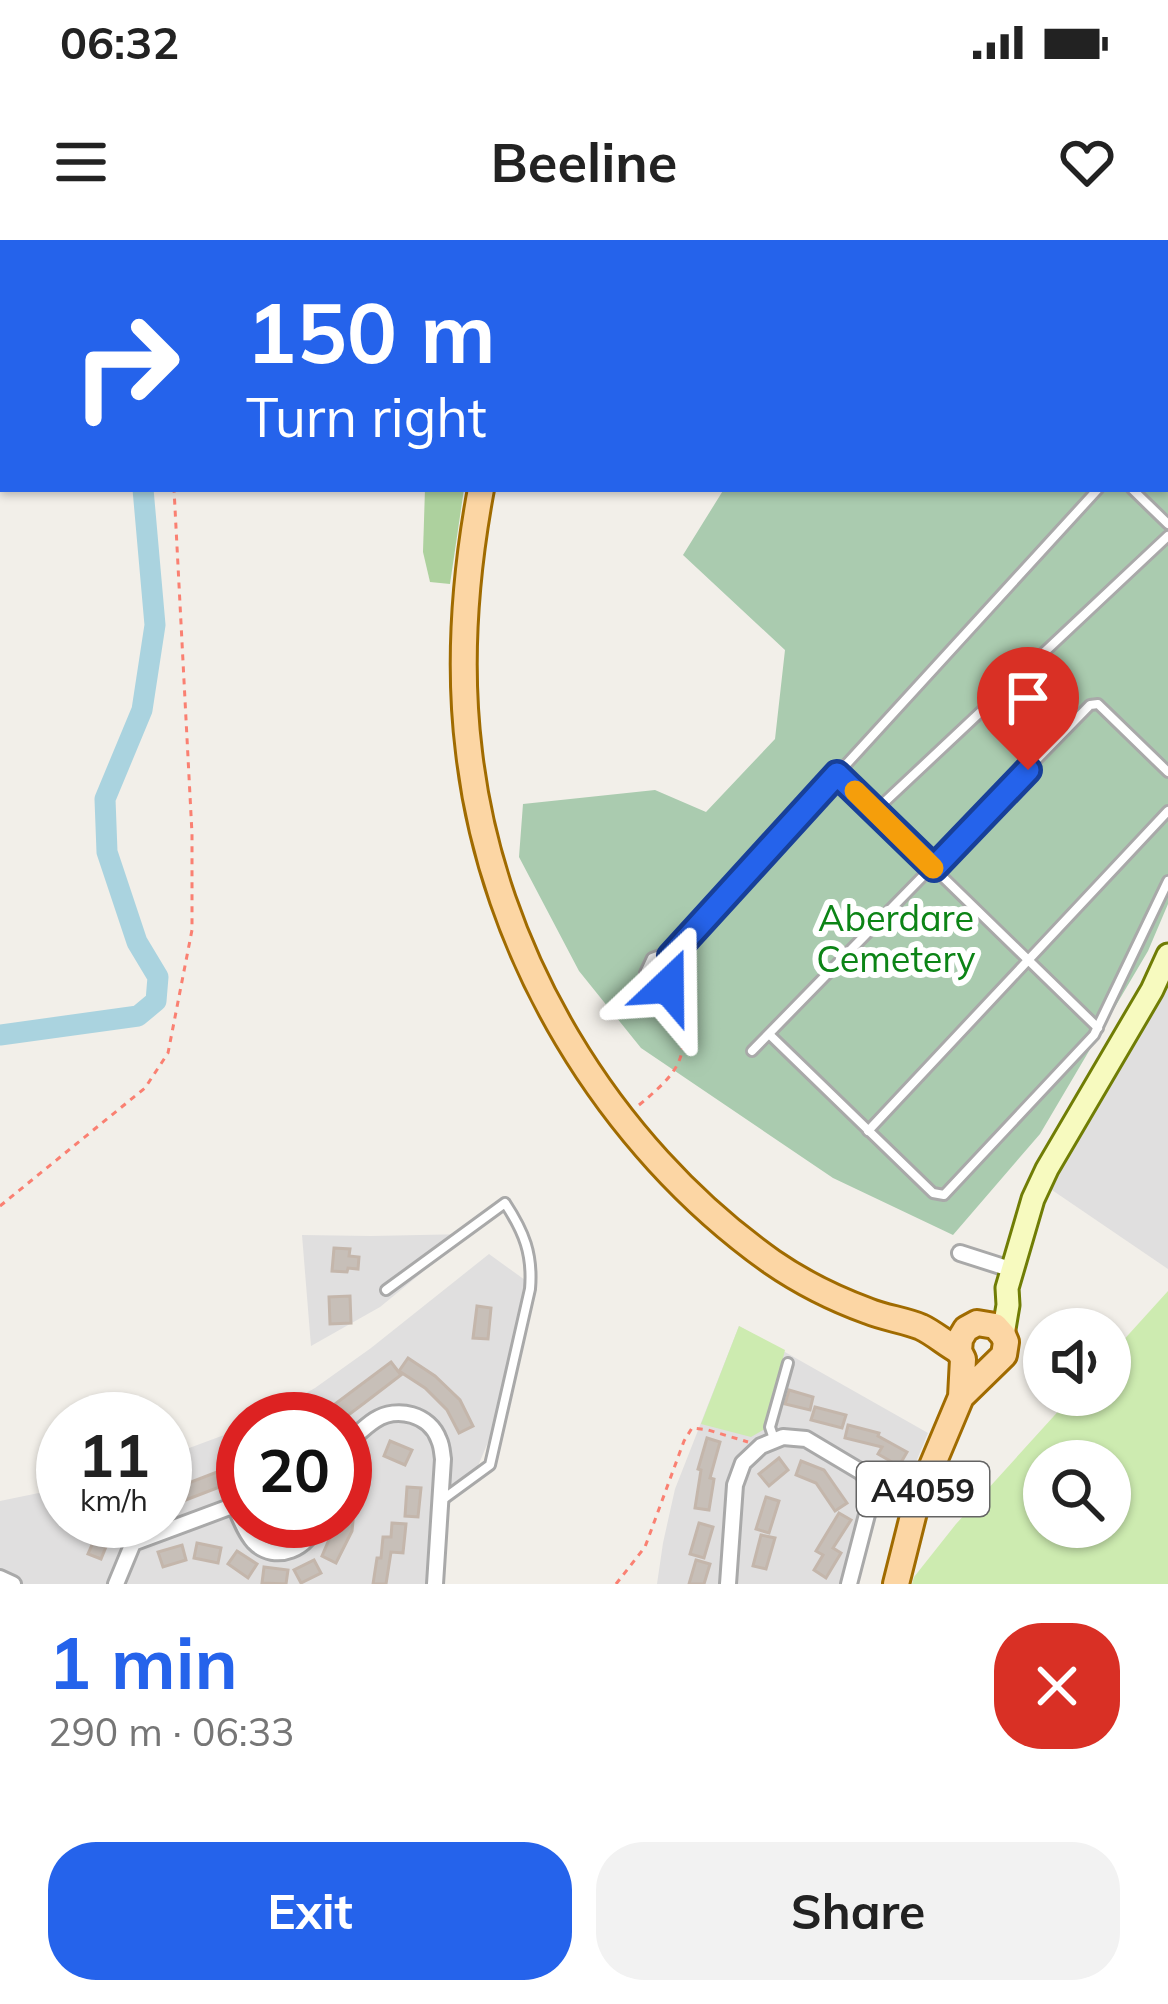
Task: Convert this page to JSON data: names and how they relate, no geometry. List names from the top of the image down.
{
  "streets": {
    "main road": ["A4059"]
  },
  "parks": ["Aberdare Cemetery"],
  "page": {
    "status": "06:32",
    "header": "Beeline",
    "turn": ["150 m", "Turn right"],
    "speed": "11 km/h",
    "limit": "20",
    "heading": ["1 min", "290 m · 06:33"],
    "buttons": ["Exit", "Share"]
  }
}
